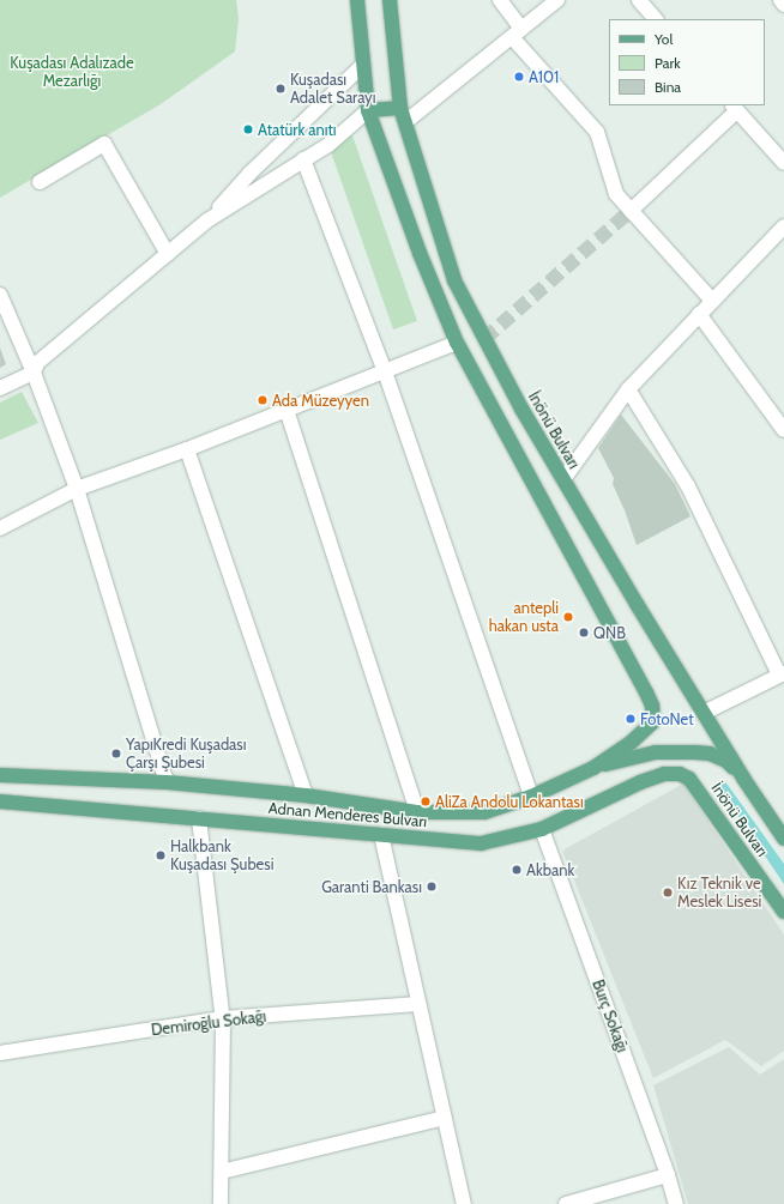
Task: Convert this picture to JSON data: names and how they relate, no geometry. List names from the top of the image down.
{
  "streets": {
    "main road": ["İnönü Bulvarı", "Adnan Menderes Bulvarı"],
    "street": ["Burç Sokağı", "Demiroğlu Sokağı"]
  },
  "crossings": [
    ["İnönü Bulvarı", "Adnan Menderes Bulvarı"],
    ["Adnan Menderes Bulvarı", "Burç Sokağı"]
  ],
  "parks": ["Kuşadası Adalızade Mezarlığı"],
  "places": [
    "A101",
    "Kuşadası Adalet Sarayı",
    "Atatürk anıtı",
    "Ada Müzeyyen",
    "antepli hakan usta",
    "QNB",
    "FotoNet",
    "YapıKredi Kuşadası Çarşı Şubesi",
    "AliZa Andolu Lokantası",
    "Halkbank Kuşadası Şubesi",
    "Akbank",
    "Garanti Bankası",
    "Kız Teknik ve Meslek Lisesi"
  ],
  "legend": ["Yol", "Park", "Bina"]
}
